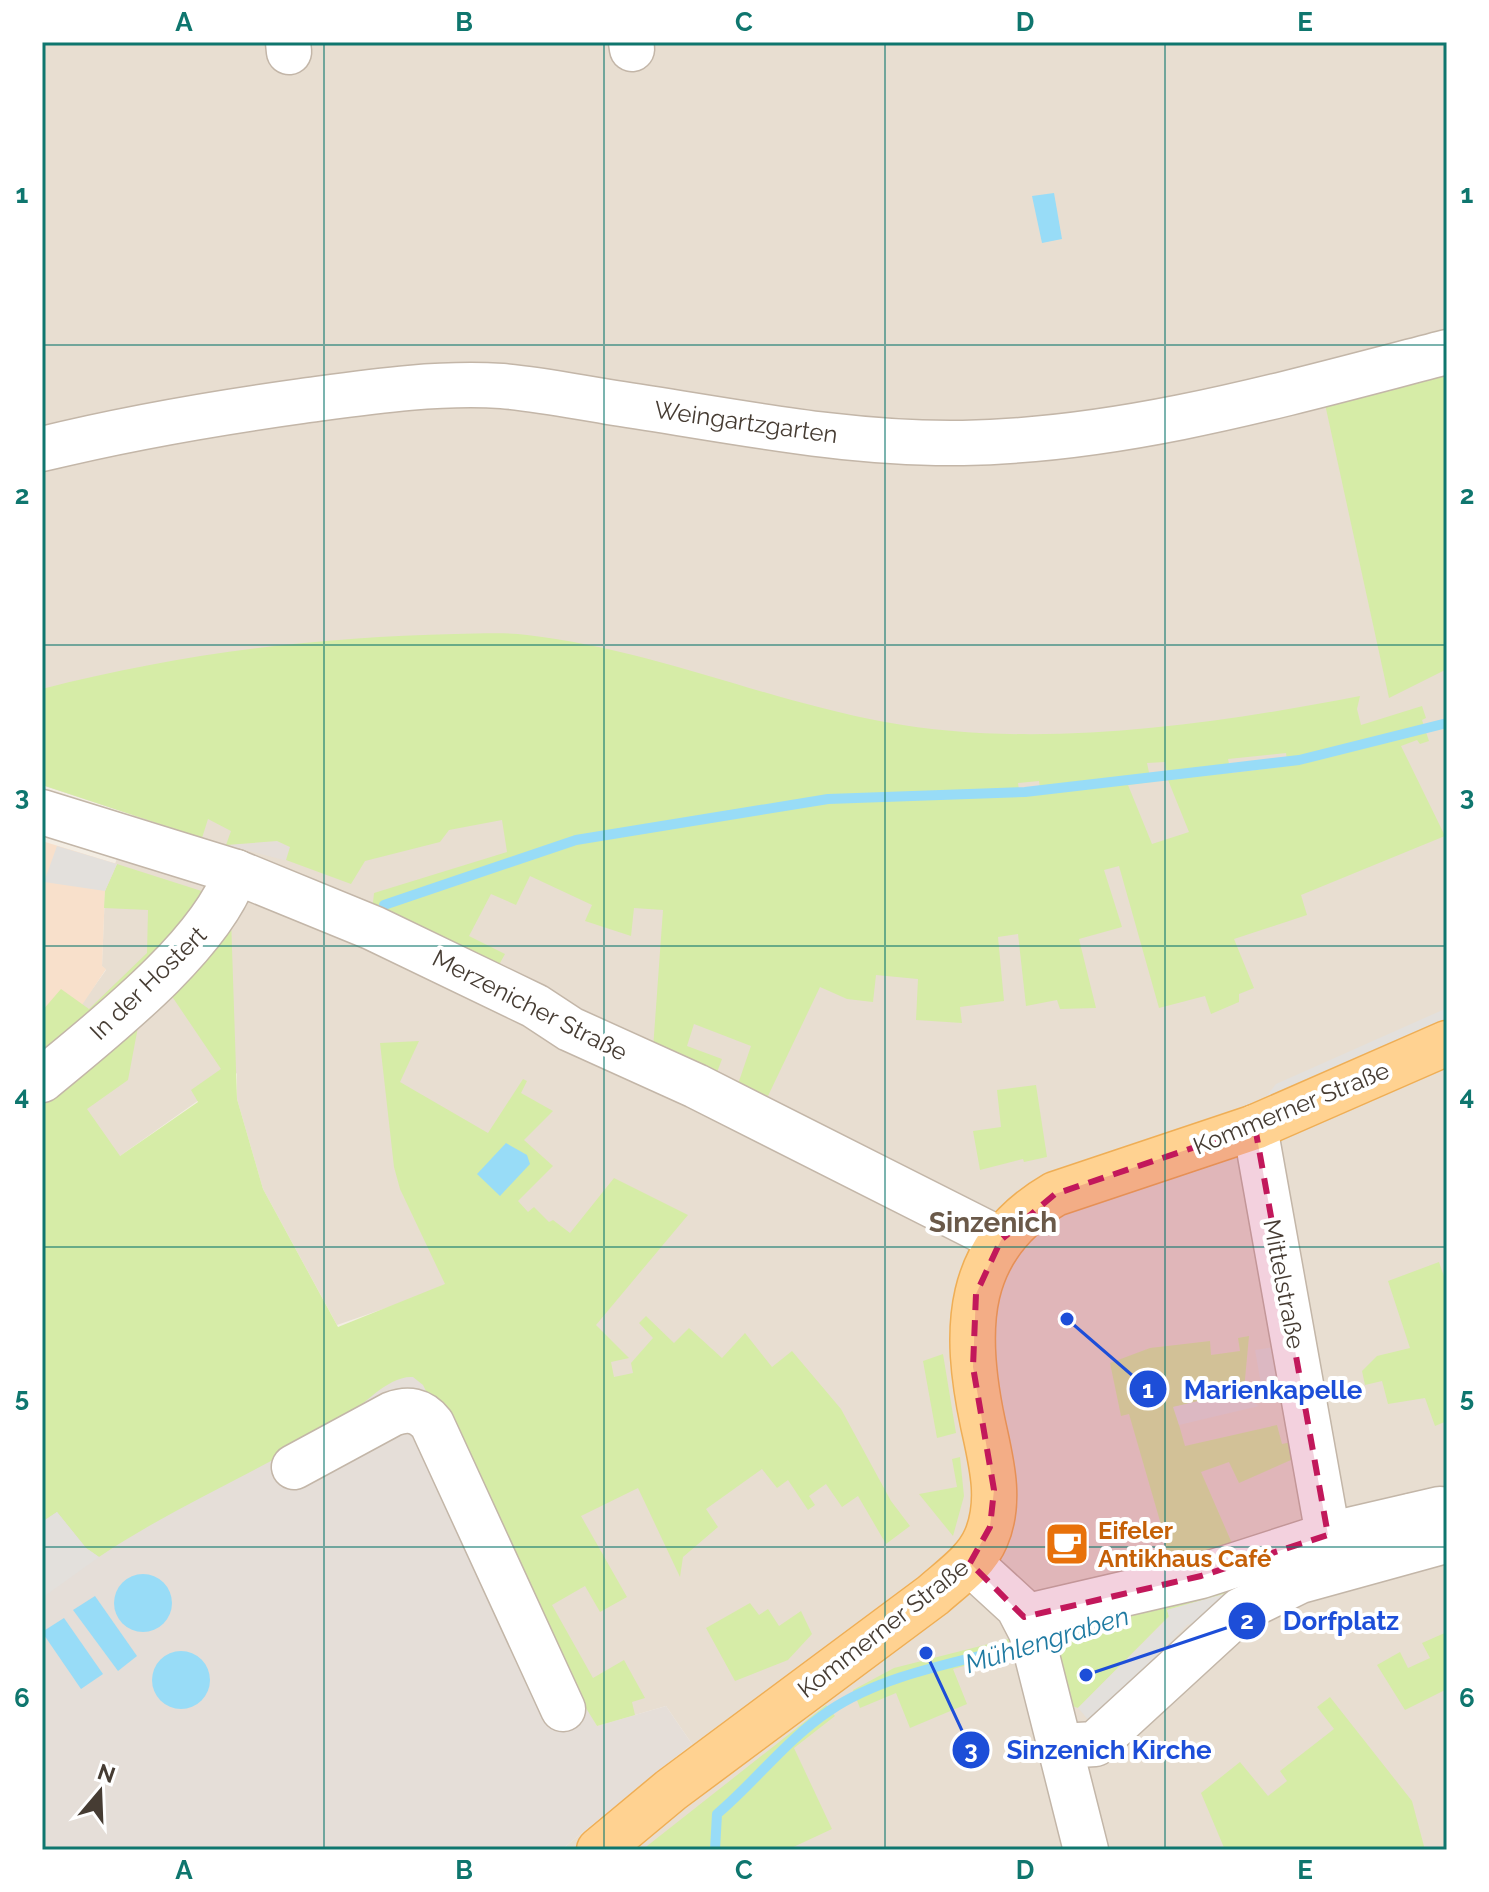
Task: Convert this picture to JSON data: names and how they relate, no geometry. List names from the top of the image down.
{
  "streets": {
    "main road": ["Kommerner Straße"],
    "street": [
      "Weingartzgarten",
      "In der Hostert",
      "Merzenicher Straße",
      "Mittelstraße"
    ]
  },
  "crossings": [
    ["In der Hostert", "Merzenicher Straße"],
    ["Merzenicher Straße", "Kommerner Straße"],
    ["Kommerner Straße", "Mittelstraße"]
  ],
  "districts": ["Sinzenich"],
  "water": ["Mühlengraben"],
  "places": {
    "other": ["Marienkapelle", "Sinzenich Kirche", "Dorfplatz"],
    "cafe": ["Eifeler Antikhaus Café"]
  },
  "north": "top",
  "grid": {
    "columns": [
      "A",
      "B",
      "C",
      "D",
      "E"
    ],
    "rows": [
      "1",
      "2",
      "3",
      "4",
      "5",
      "6"
    ]
  }
}
